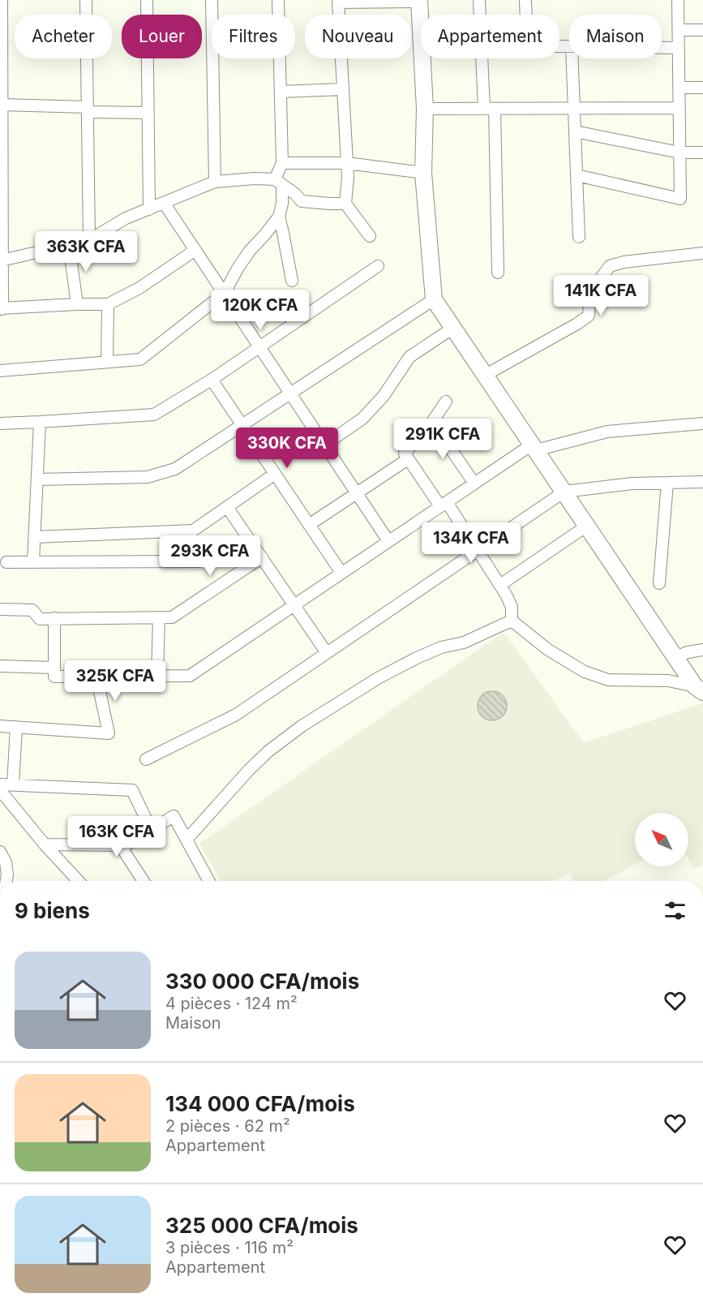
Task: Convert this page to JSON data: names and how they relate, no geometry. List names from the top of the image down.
{
  "north": "top left",
  "page": {
    "chip": [
      "Acheter",
      "Louer",
      "Filtres",
      "Nouveau",
      "Appartement",
      "Maison"
    ],
    "price": [
      "363K CFA",
      "141K CFA",
      "120K CFA",
      "291K CFA",
      "330K CFA",
      "134K CFA",
      "293K CFA",
      "325K CFA",
      "163K CFA"
    ],
    "heading": "9 biens",
    "list": [
      {
        "name": "330 000 CFA/mois",
        "note": "4 pièces · 124 m² · Maison"
      },
      {
        "name": "134 000 CFA/mois",
        "note": "2 pièces · 62 m² · Appartement"
      },
      {
        "name": "325 000 CFA/mois",
        "note": "3 pièces · 116 m² · Appartement"
      }
    ]
  }
}
